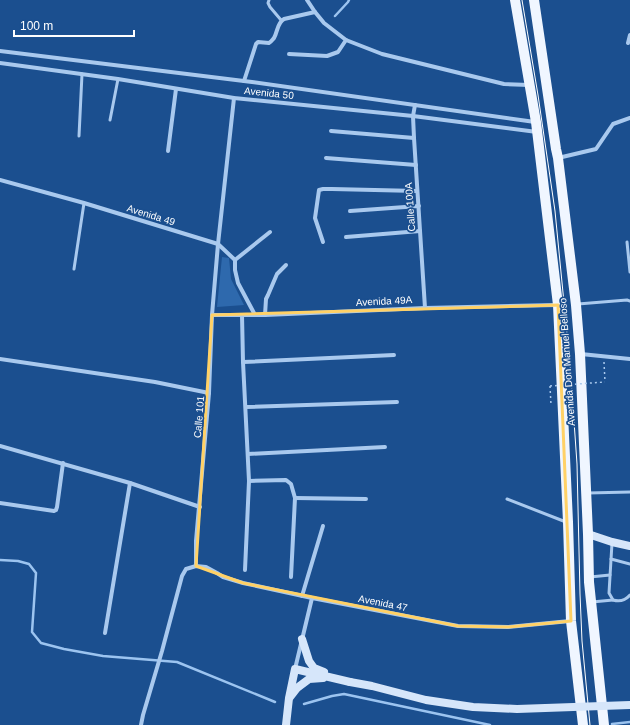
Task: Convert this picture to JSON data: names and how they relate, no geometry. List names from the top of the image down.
{
  "streets": {
    "main road": ["Avenida Don Manuel Belloso"],
    "street": [
      "Avenida 50",
      "Calle 100A",
      "Avenida 49",
      "Avenida 49A",
      "Calle 101",
      "Avenida 47"
    ]
  },
  "crossings": [
    ["Avenida 50", "Calle 100A"],
    ["Avenida 50", "Avenida Don Manuel Belloso"],
    ["Avenida 50", "Calle 101"],
    ["Calle 100A", "Avenida 49A"],
    ["Avenida 49", "Calle 101"],
    ["Avenida 49A", "Avenida Don Manuel Belloso"],
    ["Avenida 49A", "Calle 101"],
    ["Avenida Don Manuel Belloso", "Avenida 47"],
    ["Calle 101", "Avenida 47"]
  ],
  "scale_bar": "100 m"
}
